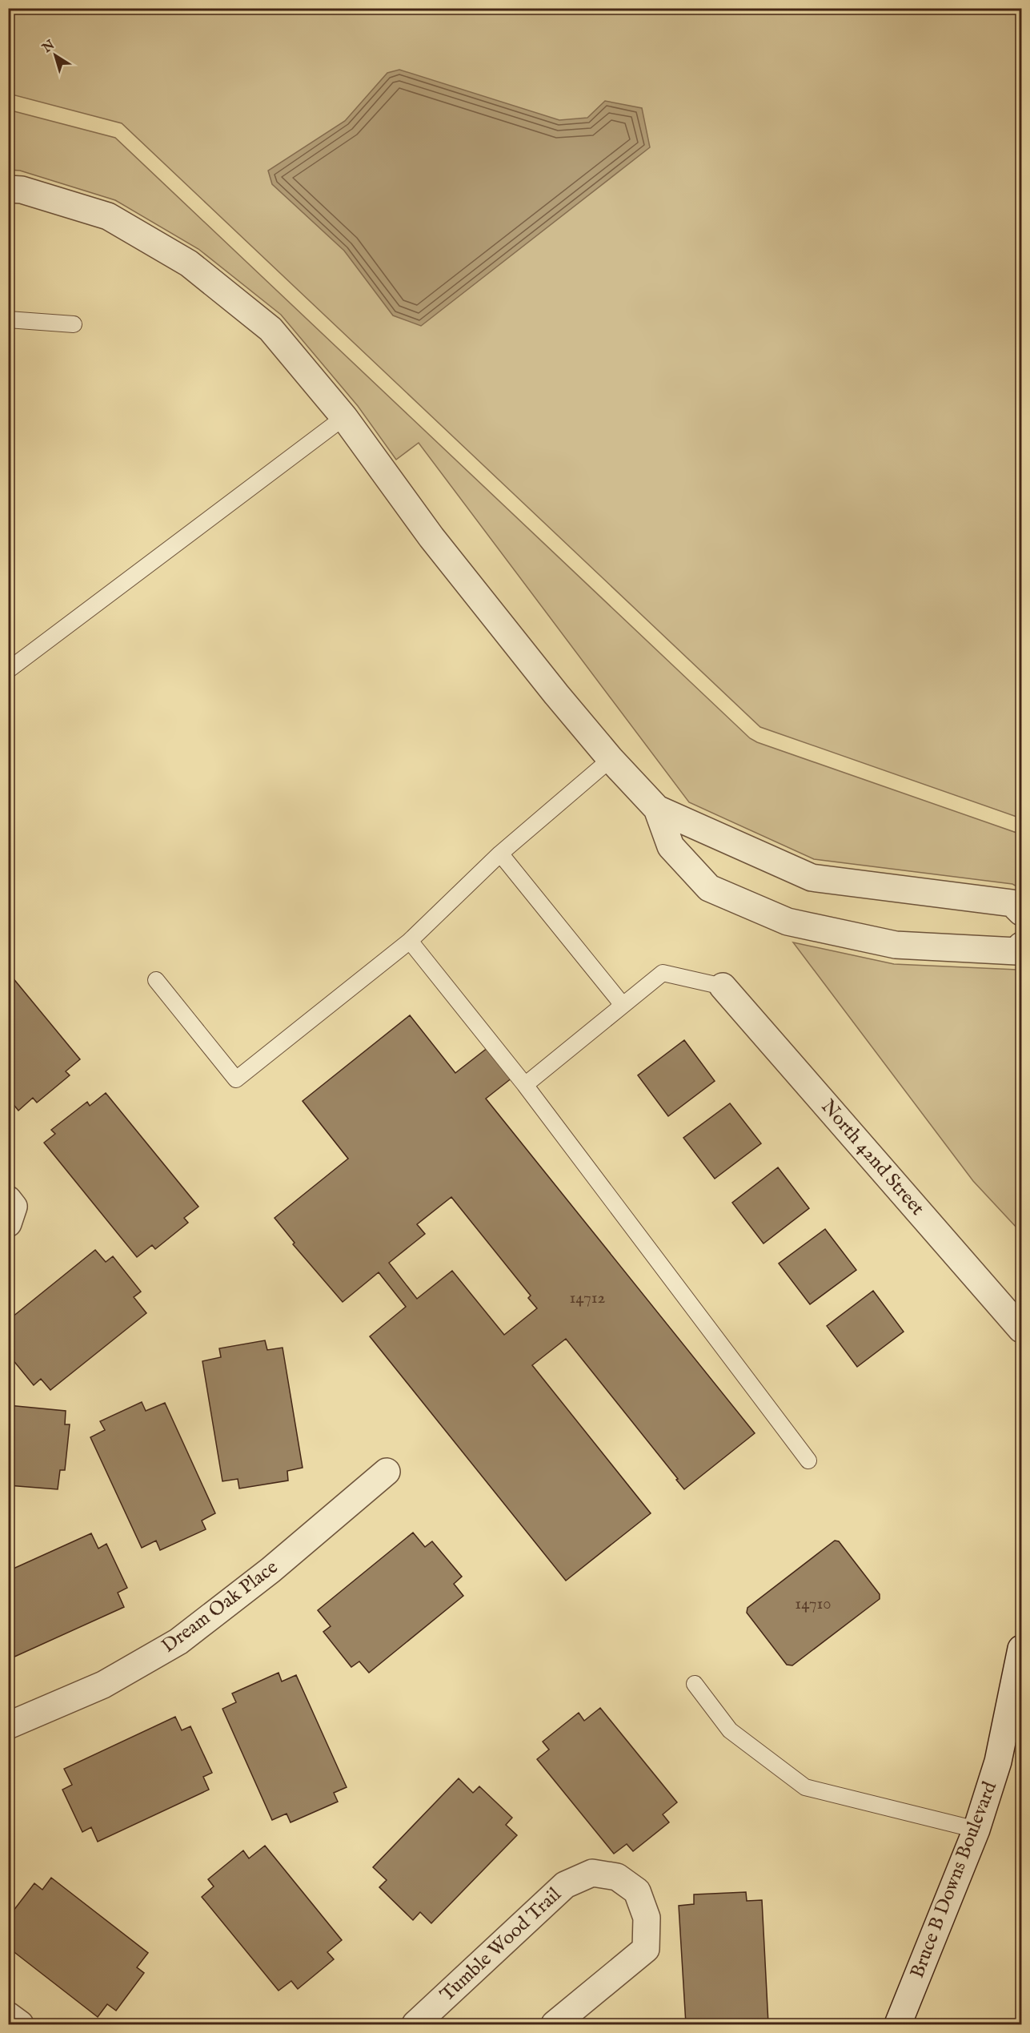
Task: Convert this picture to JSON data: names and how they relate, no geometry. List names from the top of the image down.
{
  "streets": {
    "street": [
      "North 42nd Street",
      "Dream Oak Place",
      "Bruce B Downs Boulevard",
      "Tumble Wood Trail"
    ]
  },
  "house_numbers": ["14712", "14710"],
  "north": "top left"
}
